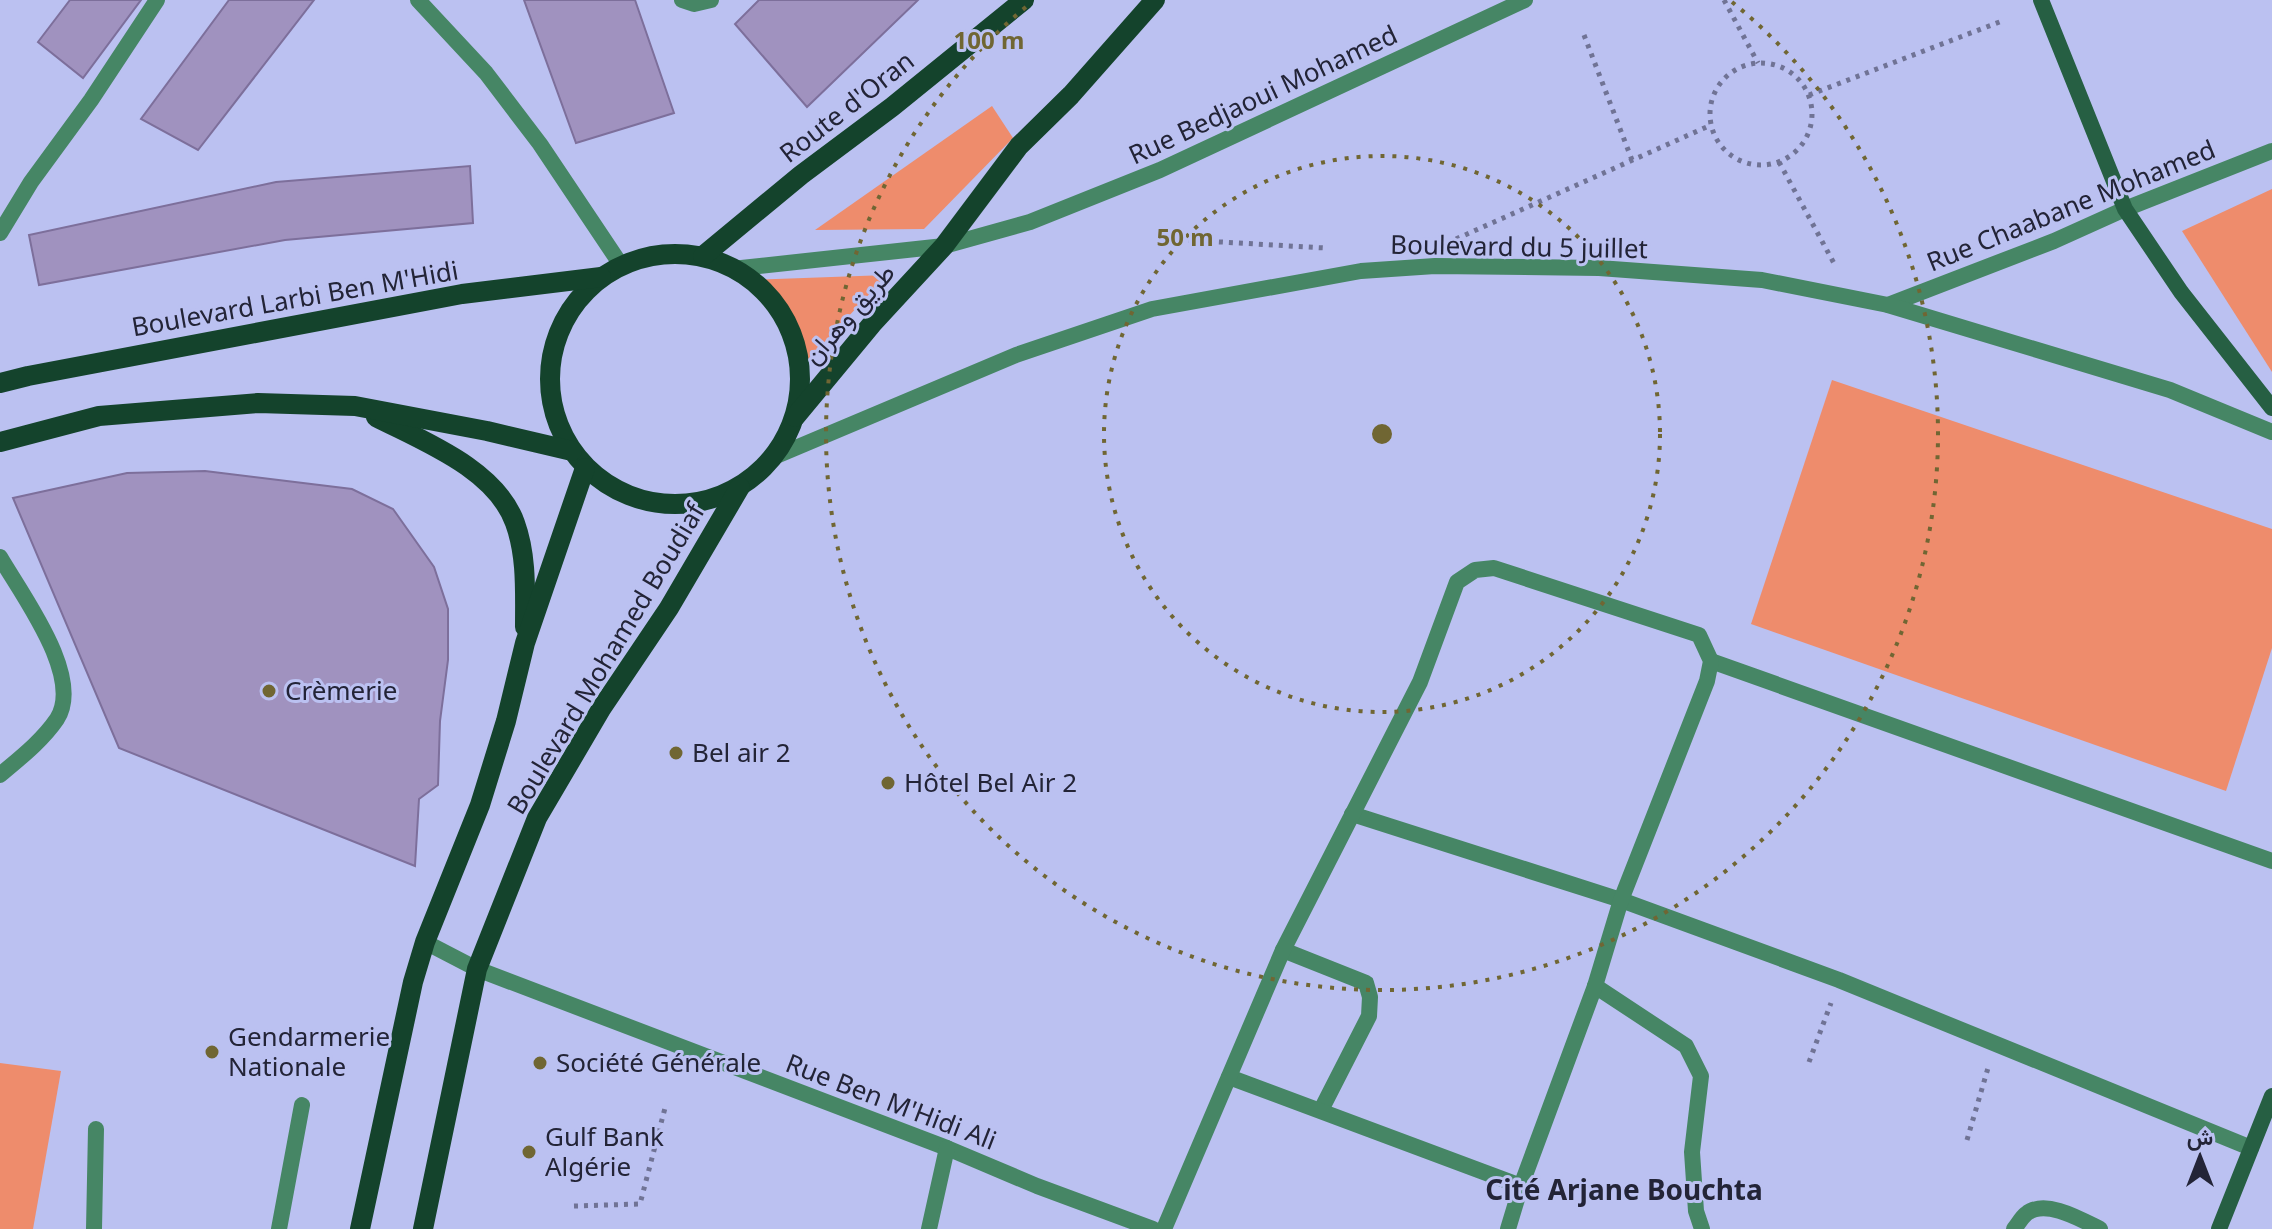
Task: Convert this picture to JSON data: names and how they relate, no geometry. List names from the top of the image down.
{
  "streets": {
    "main road": [
      "Route d'Oran",
      "Boulevard Larbi Ben M'Hidi",
      "طريق وهران",
      "Boulevard Mohamed Boudiaf"
    ],
    "street": [
      "Rue Bedjaoui Mohamed",
      "Rue Chaabane Mohamed",
      "Boulevard du 5 juillet",
      "Rue Ben M'Hidi Ali"
    ]
  },
  "crossings": [
    ["Rue Bedjaoui Mohamed", "Route d'Oran"],
    ["Rue Bedjaoui Mohamed", "Boulevard du 5 juillet"],
    ["Rue Bedjaoui Mohamed", "Boulevard Larbi Ben M'Hidi"],
    ["Rue Bedjaoui Mohamed", "طريق وهران"],
    ["Rue Bedjaoui Mohamed", "Boulevard Mohamed Boudiaf"],
    ["Route d'Oran", "Boulevard du 5 juillet"],
    ["Route d'Oran", "Boulevard Larbi Ben M'Hidi"],
    ["Route d'Oran", "طريق وهران"],
    ["Route d'Oran", "Boulevard Mohamed Boudiaf"],
    ["Rue Chaabane Mohamed", "Boulevard du 5 juillet"],
    ["Boulevard du 5 juillet", "Boulevard Larbi Ben M'Hidi"],
    ["Boulevard du 5 juillet", "طريق وهران"],
    ["Boulevard du 5 juillet", "Boulevard Mohamed Boudiaf"],
    ["Boulevard Larbi Ben M'Hidi", "طريق وهران"],
    ["Boulevard Larbi Ben M'Hidi", "Boulevard Mohamed Boudiaf"],
    ["طريق وهران", "Boulevard Mohamed Boudiaf"],
    ["Boulevard Mohamed Boudiaf", "Rue Ben M'Hidi Ali"]
  ],
  "districts": ["Cité Arjane Bouchta"],
  "places": [
    "Crèmerie",
    "Bel air 2",
    "Hôtel Bel Air 2",
    "Gendarmerie Nationale",
    "Société Générale",
    "Gulf Bank Algérie"
  ],
  "north": "top",
  "rings": ["100 m", "50 m"]
}
